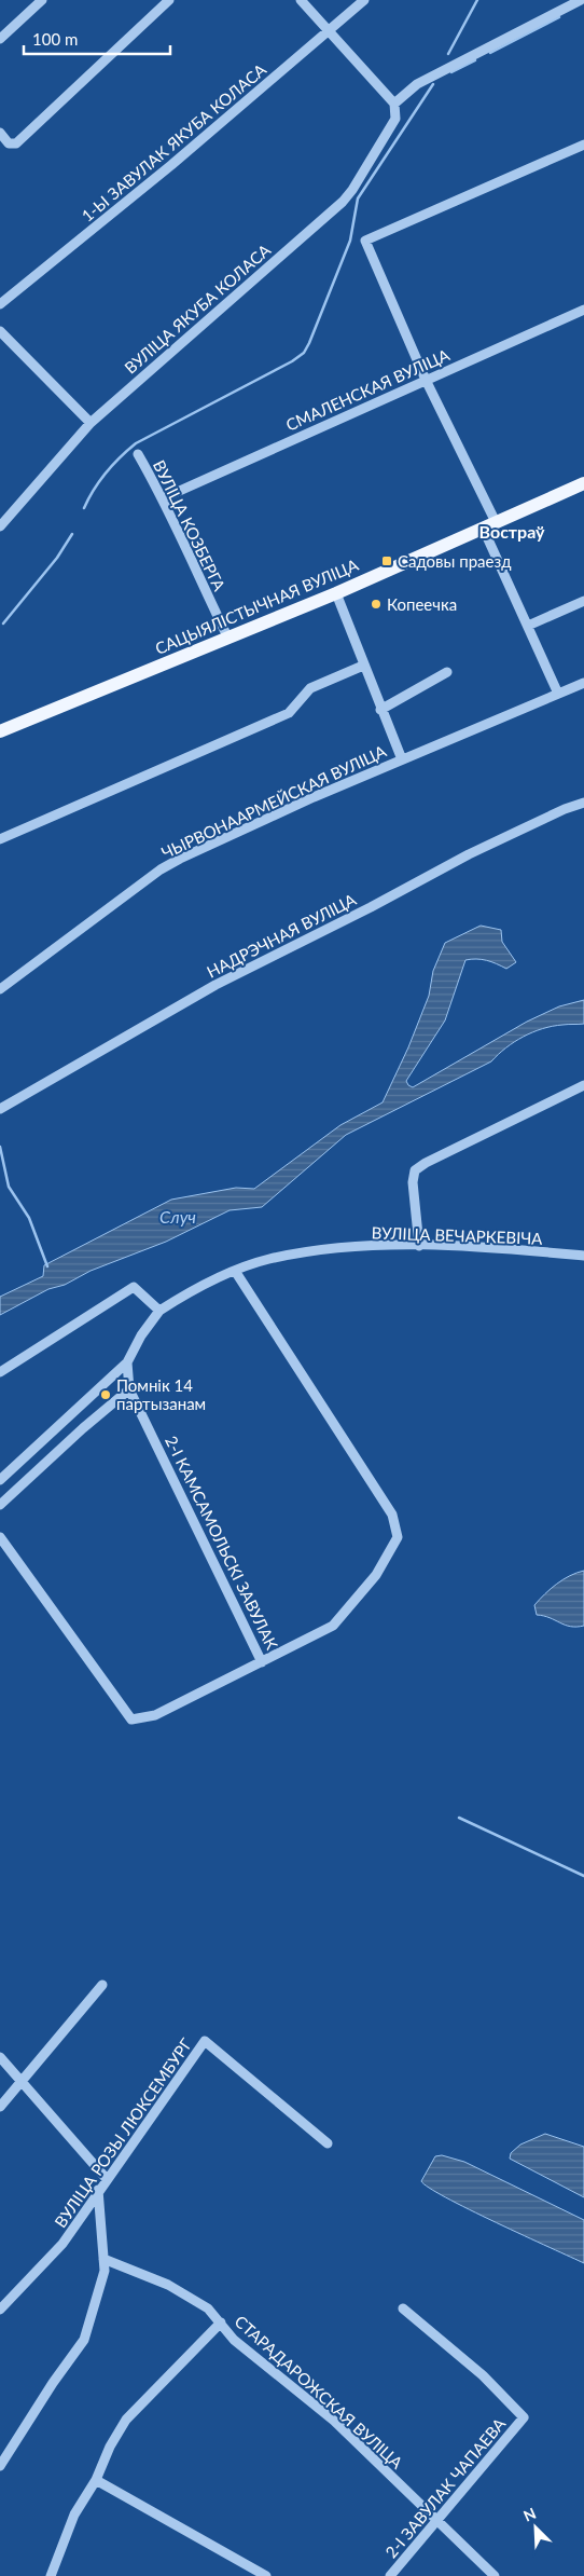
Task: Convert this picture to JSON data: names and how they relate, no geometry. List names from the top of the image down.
{
  "streets": {
    "main road": ["САЦЫЯЛІСТЫЧНАЯ ВУЛІЦА"],
    "street": [
      "1-Ы ЗАВУЛАК ЯКУБА КОЛАСА",
      "ВУЛІЦА ЯКУБА КОЛАСА",
      "СМАЛЕНСКАЯ ВУЛІЦА",
      "ВУЛІЦА КОЗБЕРГА",
      "ЧЫРВОНААРМЕЙСКАЯ ВУЛІЦА",
      "НАДРЭЧНАЯ ВУЛІЦА",
      "ВУЛІЦА ВЕЧАРКЕВІЧА",
      "2-І КАМСАМОЛЬСКІ ЗАВУЛАК",
      "ВУЛІЦА РОЗЫ ЛЮКСЕМБУРГ",
      "СТАРАДАРОЖСКАЯ ВУЛІЦА",
      "2-І ЗАВУЛАК ЧАПАЕВА"
    ]
  },
  "crossings": [
    ["СМАЛЕНСКАЯ ВУЛІЦА", "ВУЛІЦА КОЗБЕРГА"],
    ["ВУЛІЦА КОЗБЕРГА", "САЦЫЯЛІСТЫЧНАЯ ВУЛІЦА"],
    ["ВУЛІЦА ВЕЧАРКЕВІЧА", "2-І КАМСАМОЛЬСКІ ЗАВУЛАК"],
    ["СТАРАДАРОЖСКАЯ ВУЛІЦА", "2-І ЗАВУЛАК ЧАПАЕВА"]
  ],
  "districts": ["Востраў"],
  "water": ["Случ"],
  "places": {
    "transit": ["Садовы праезд"],
    "other": ["Копеечка", "Помнік 14 партызанам"]
  },
  "scale_bar": "100 m",
  "north": "top left"
}
